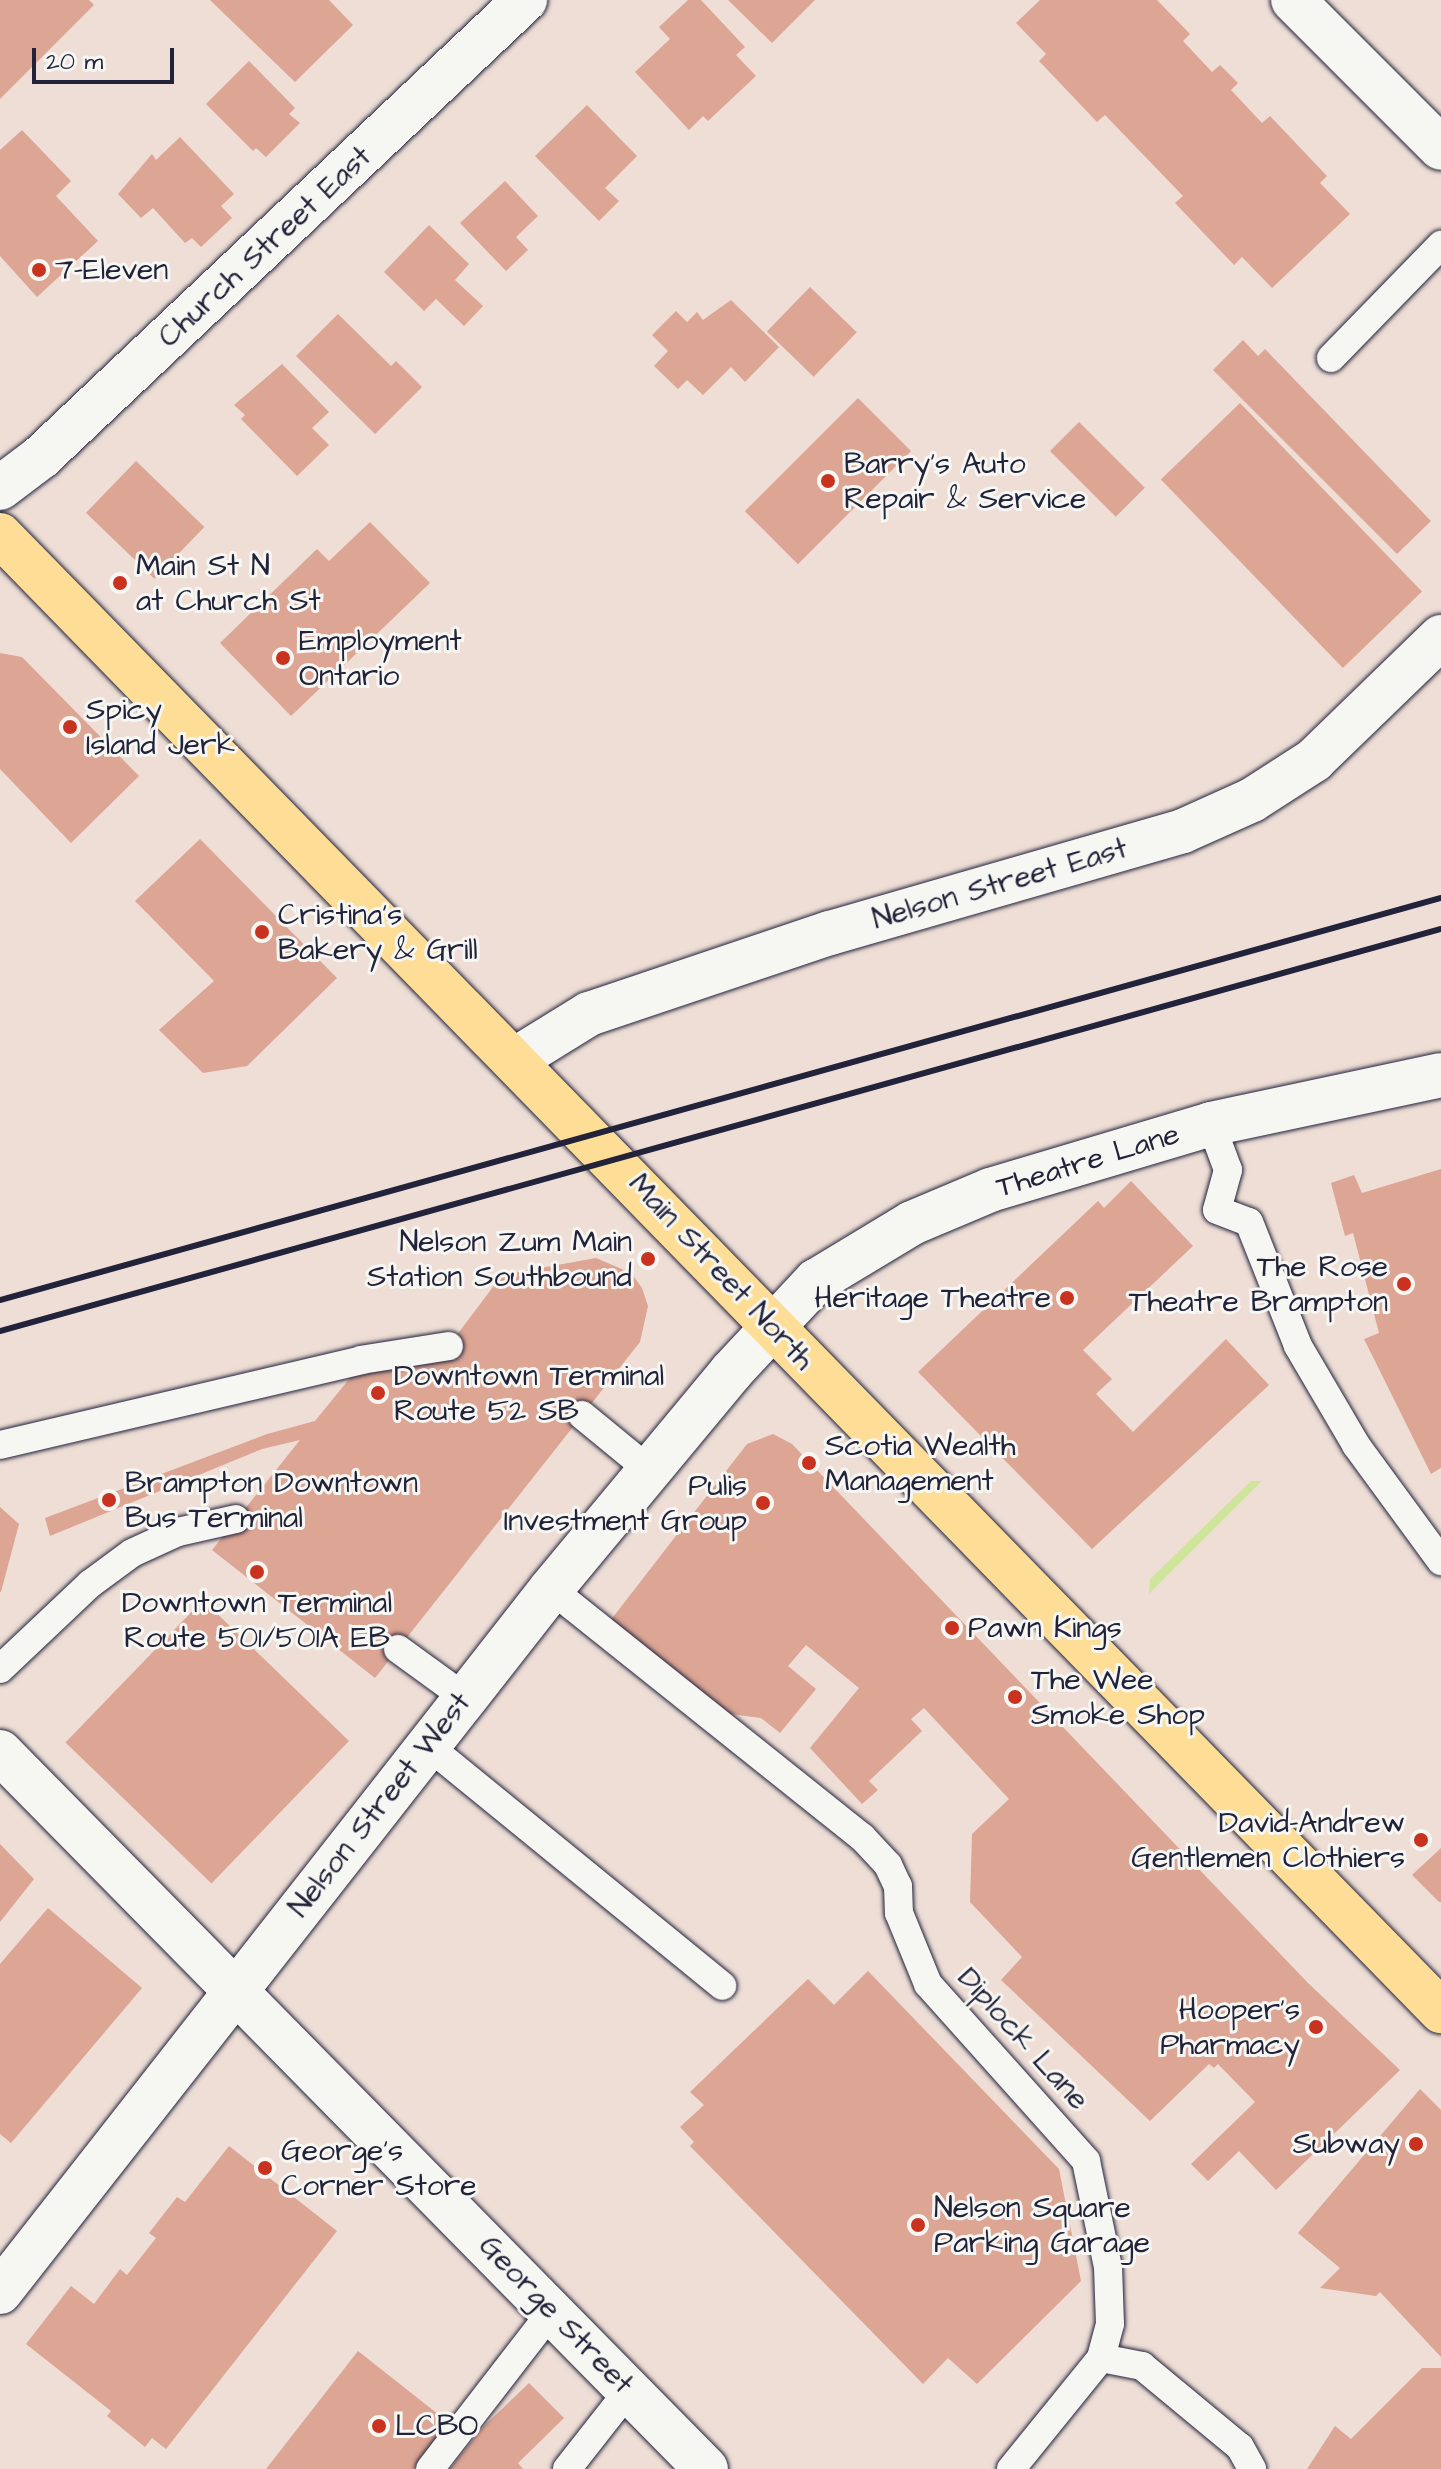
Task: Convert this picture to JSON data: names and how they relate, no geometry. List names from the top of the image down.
{
  "streets": {
    "main road": ["Main Street North"],
    "street": [
      "Church Street East",
      "Nelson Street East",
      "Theatre Lane",
      "Nelson Street West",
      "George Street"
    ],
    "lane": ["Diplock Lane"]
  },
  "crossings": [
    ["Nelson Street East", "Main Street North"],
    ["Theatre Lane", "Main Street North"],
    ["Theatre Lane", "Nelson Street West"],
    ["Main Street North", "Nelson Street West"],
    ["Nelson Street West", "Diplock Lane"],
    ["Nelson Street West", "George Street"]
  ],
  "places": [
    "7-Eleven",
    "Barry’s Auto Repair & Service",
    "Main St N at Church St",
    "Employment Ontario",
    "Spicy Island Jerk",
    "Cristina's Bakery & Grill",
    "Nelson Zum Main Station Southbound",
    "The Rose Theatre Brampton",
    "Heritage Theatre",
    "Downtown Terminal Route 52 SB",
    "Scotia Wealth Management",
    "Brampton Downtown Bus Terminal",
    "Pulis Investment Group",
    "Downtown Terminal Route 501/501A EB",
    "Pawn Kings",
    "The Wee Smoke Shop",
    "David-Andrew Gentlemen Clothiers",
    "Hooper's Pharmacy",
    "Subway",
    "George’s Corner Store",
    "Nelson Square Parking Garage",
    "LCBO"
  ],
  "scale_bar": "20 m"
}
